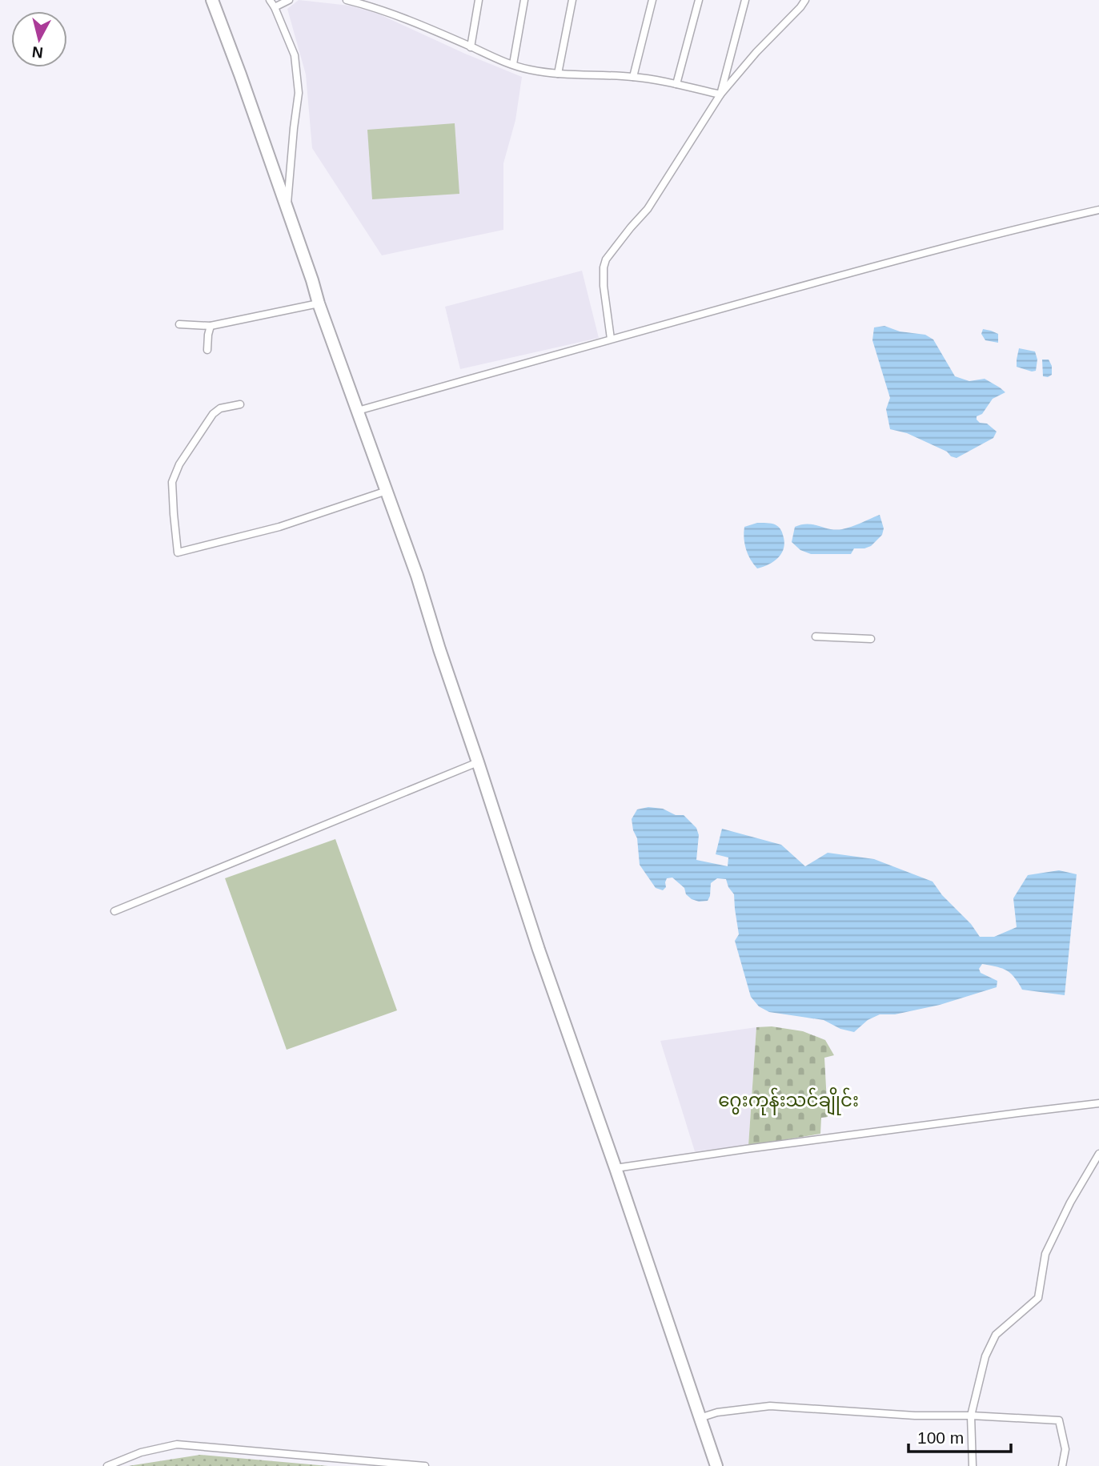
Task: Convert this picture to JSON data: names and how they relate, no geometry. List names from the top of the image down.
{
  "parks": ["ဂွေးကုန်းသင်ချိုင်း"],
  "scale_bar": "100 m",
  "north": "bottom"
}
